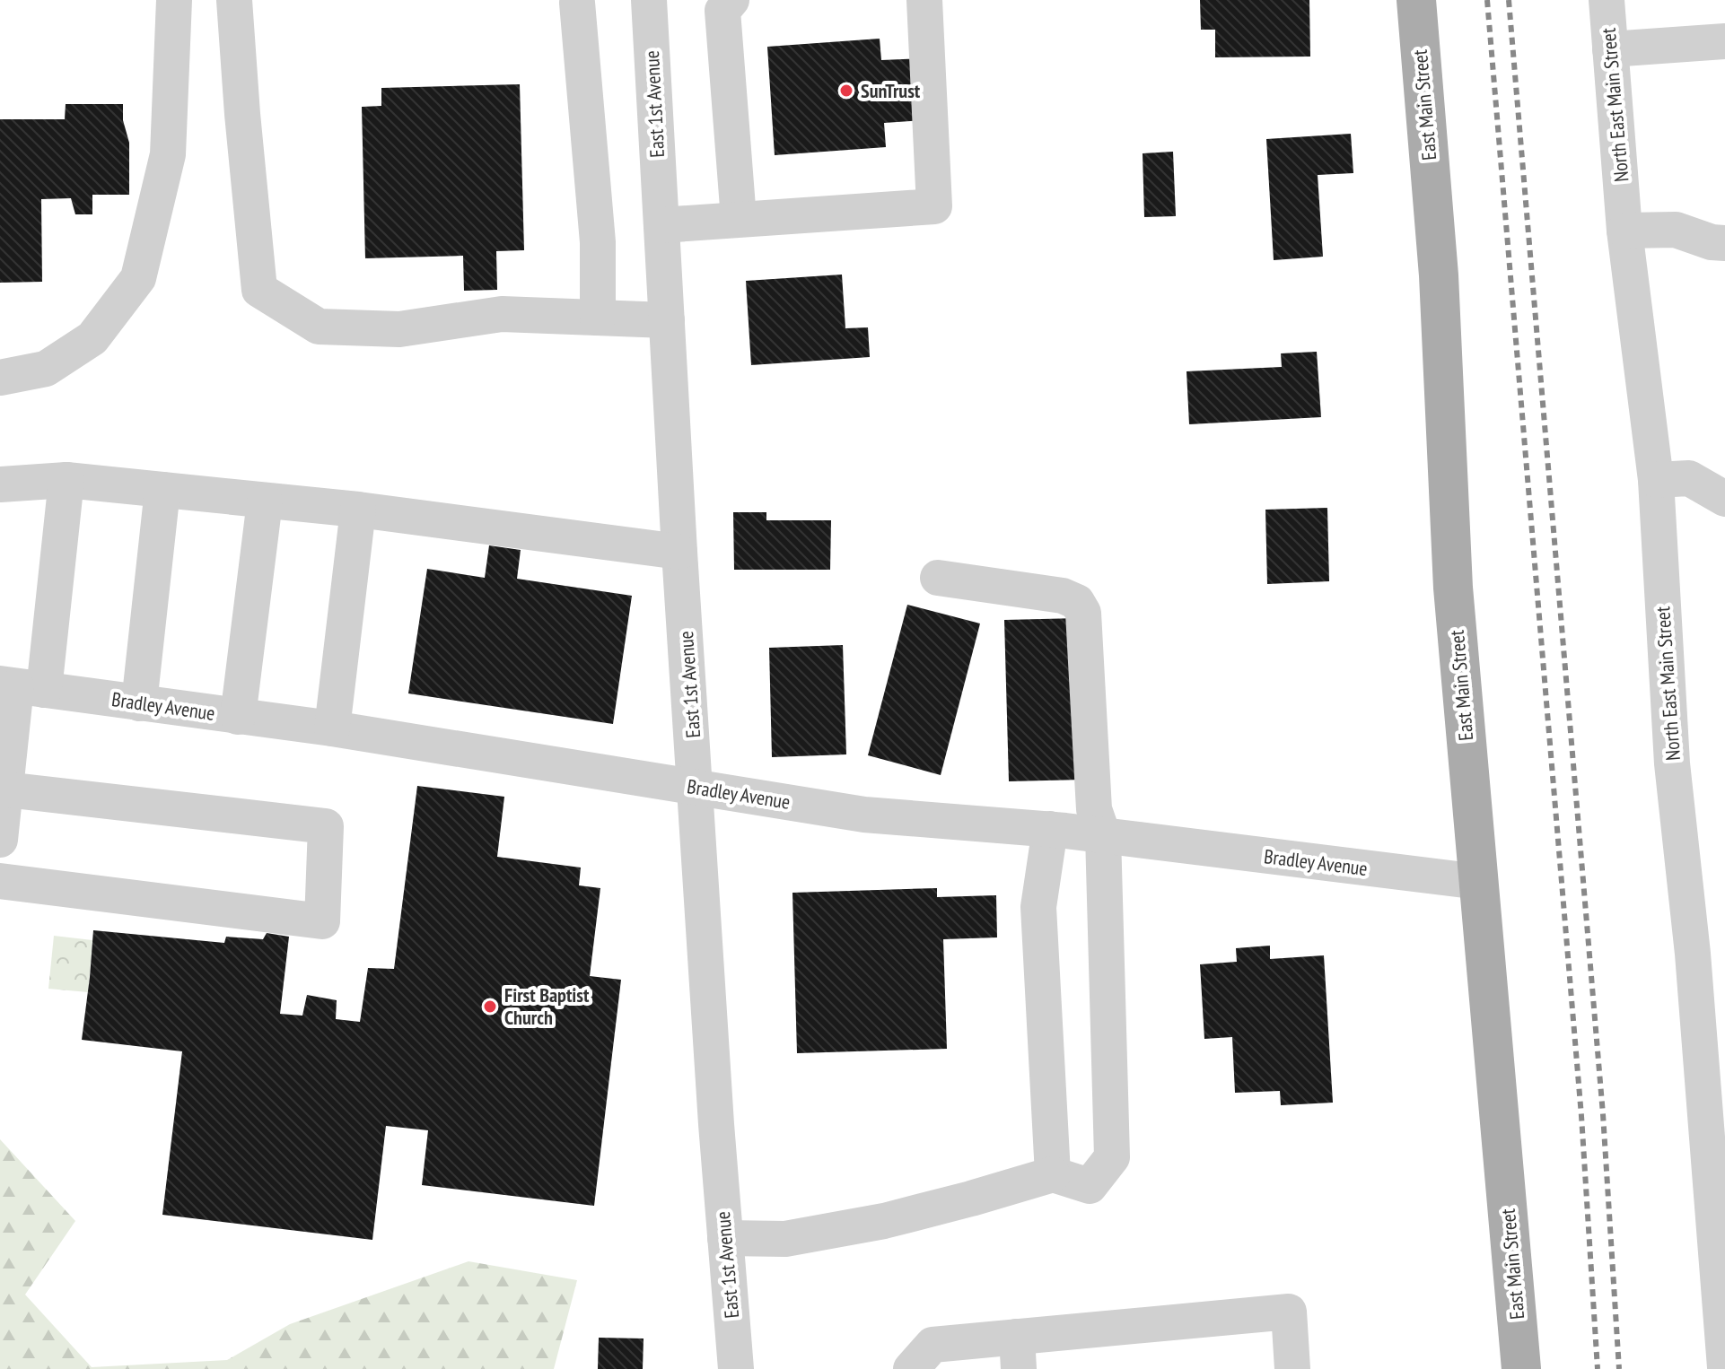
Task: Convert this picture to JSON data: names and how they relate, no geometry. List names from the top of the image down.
{
  "streets": {
    "main road": ["East Main Street"],
    "street": ["East 1st Avenue", "North East Main Street", "Bradley Avenue"]
  },
  "crossings": [
    ["East 1st Avenue", "Bradley Avenue"],
    ["East Main Street", "Bradley Avenue"]
  ],
  "places": ["SunTrust", "First Baptist Church"]
}
